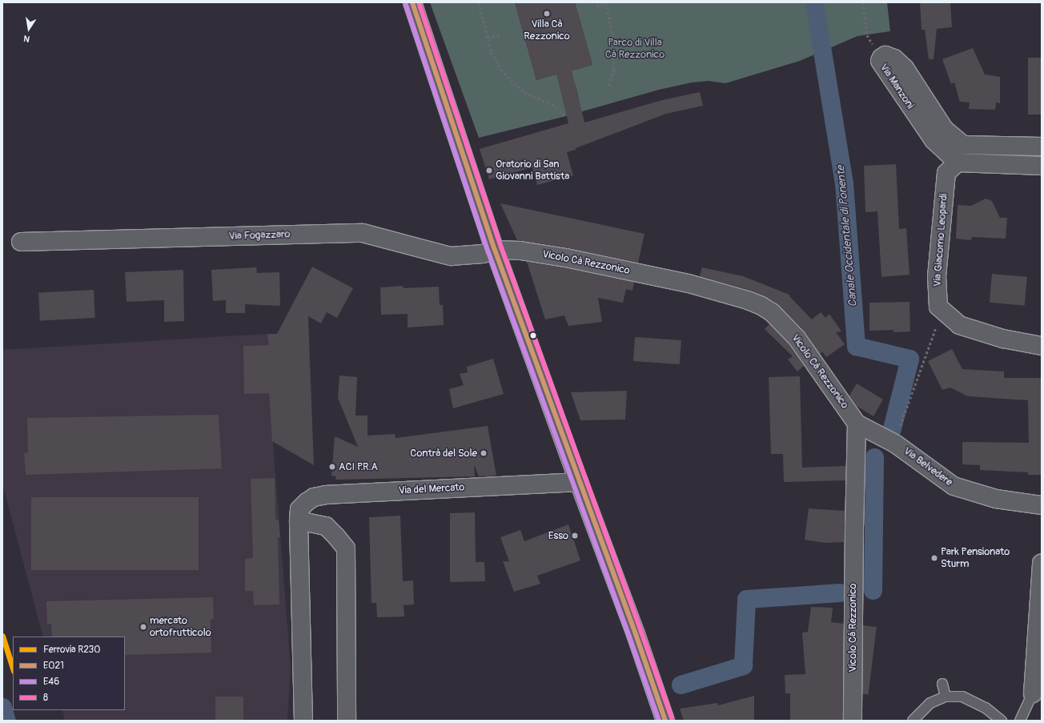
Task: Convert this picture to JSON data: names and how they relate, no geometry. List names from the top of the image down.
{
  "streets": {
    "street": [
      "Via Manzoni",
      "Via Fogazzaro",
      "Via Giacomo Leopardi",
      "Vicolo Cà Rezzonico",
      "Via Belvedere",
      "Via del Mercato"
    ]
  },
  "crossings": [
    ["Via Manzoni", "Via Giacomo Leopardi"],
    ["Via Fogazzaro", "Vicolo Cà Rezzonico"],
    ["Vicolo Cà Rezzonico", "Via Belvedere"]
  ],
  "water": ["Canale Occidentale di Ponente"],
  "parks": ["Parco di Villa Cà Rezzonico"],
  "places": [
    "Villa Cà Rezzonico",
    "Oratorio di San Giovanni Battista",
    "Contrà del Sole",
    "ACI P.R.A",
    "Esso",
    "Park Pensionato Sturm",
    "mercato ortofrutticolo"
  ],
  "lines": [
    "transit line E021",
    "transit line 8",
    "transit line E46",
    "rail line R230"
  ],
  "legend": [
    "Ferrovia R230",
    "E021",
    "E46",
    "8"
  ],
  "north": "bottom"
}
